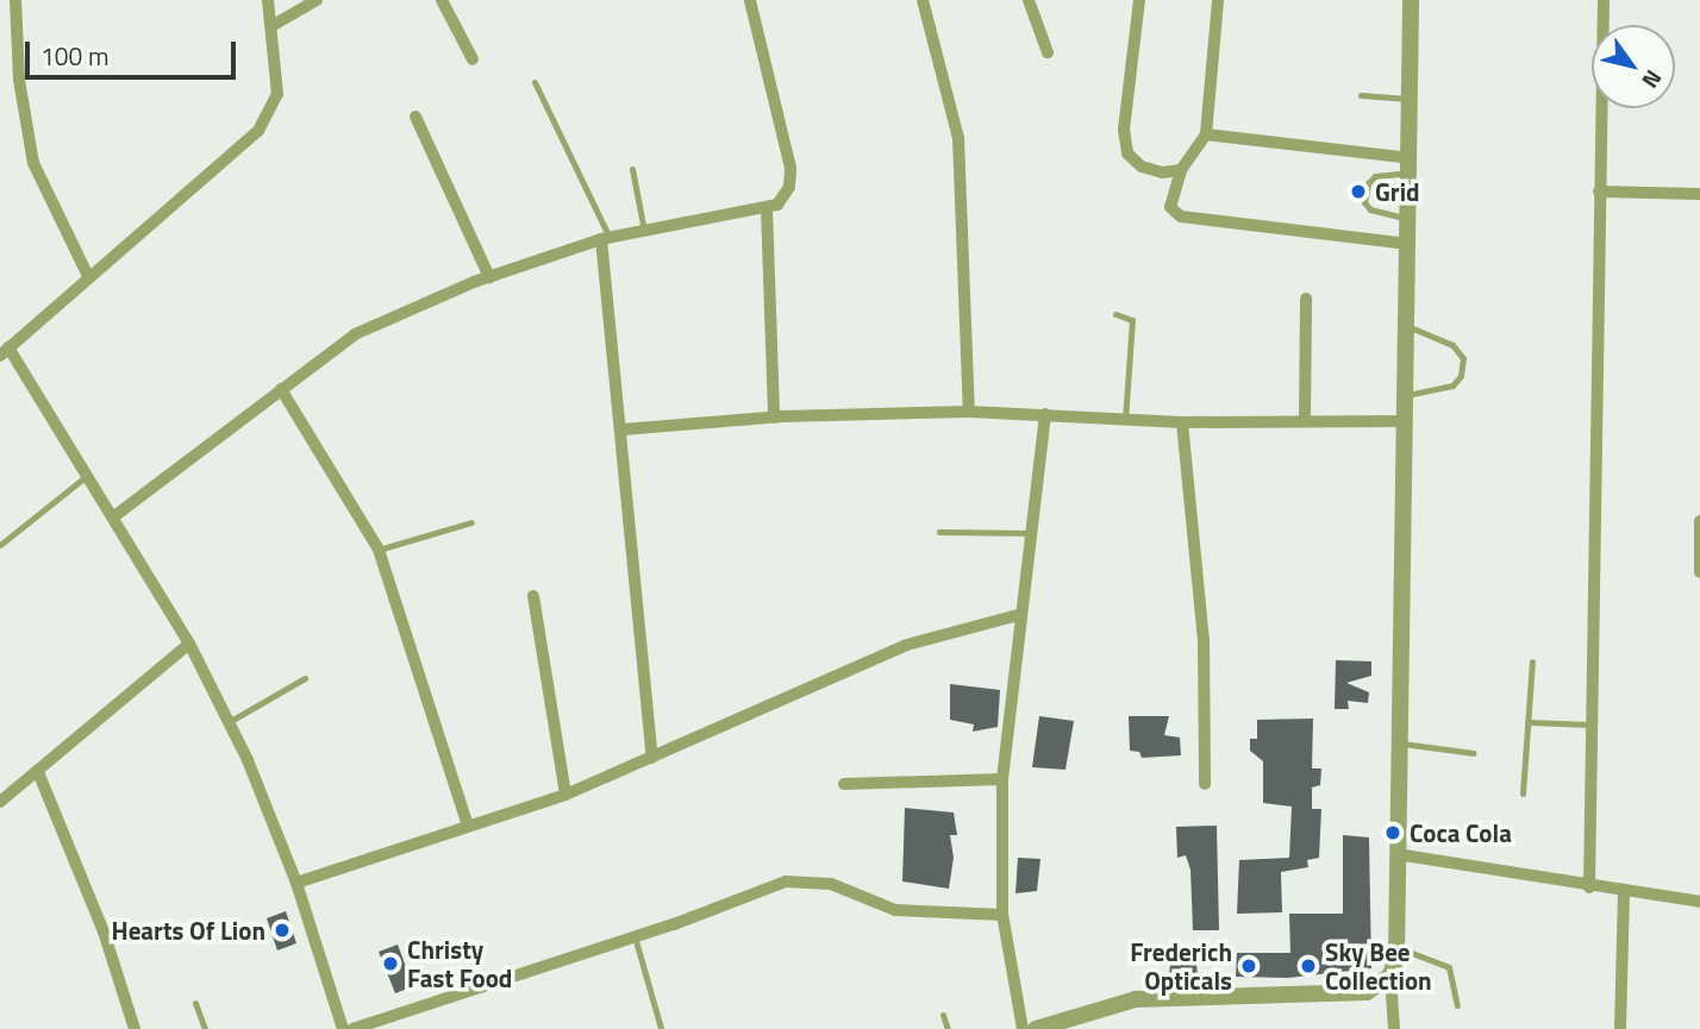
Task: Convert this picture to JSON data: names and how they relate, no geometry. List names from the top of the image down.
{
  "places": [
    "Grid",
    "Coca Cola",
    "Hearts Of Lion",
    "Christy Fast Food",
    "Frederich Opticals",
    "Sky Bee Collection"
  ],
  "scale_bar": "100 m",
  "north": "bottom right"
}
